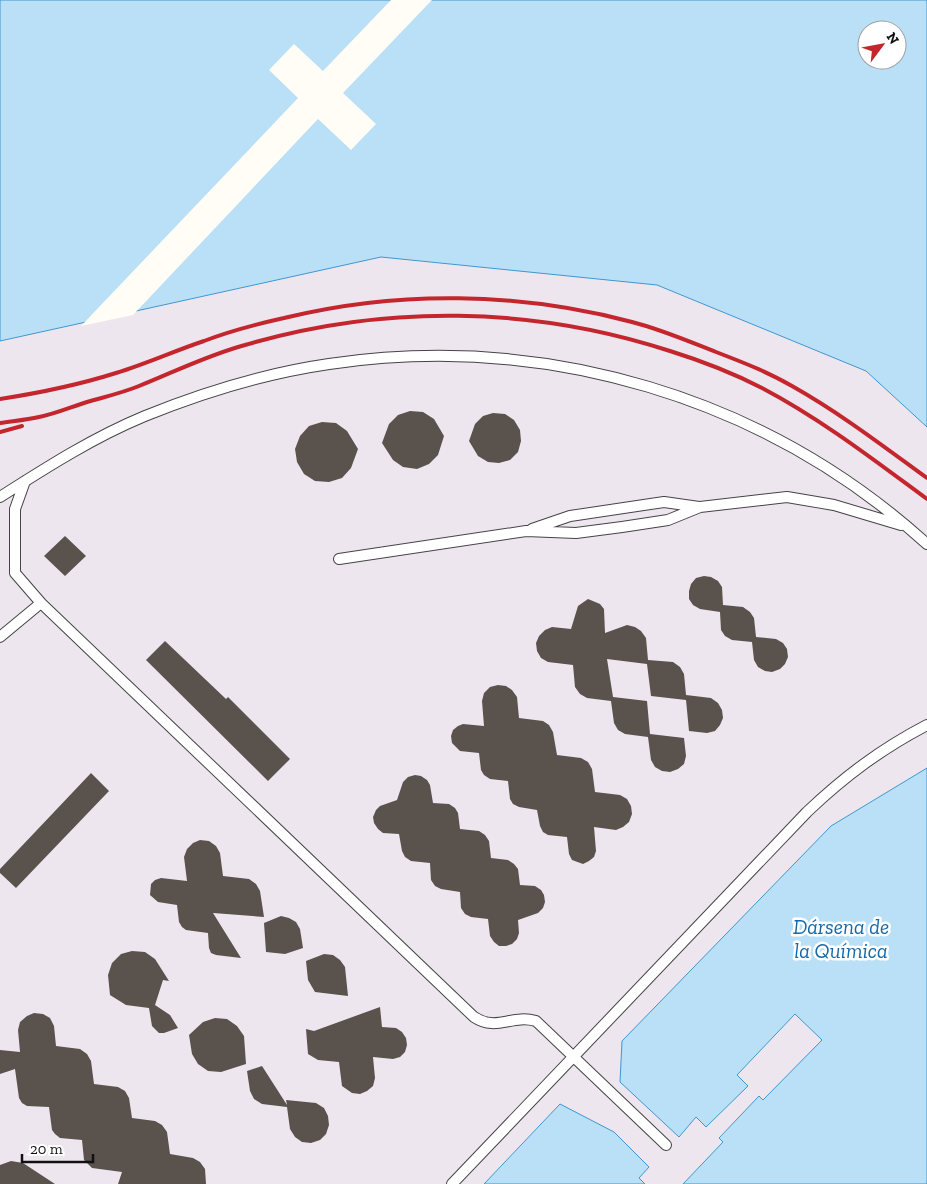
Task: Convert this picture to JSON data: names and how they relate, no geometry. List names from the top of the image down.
{
  "water": ["Dársena de la Química"],
  "scale_bar": "20 m",
  "north": "top right"
}
